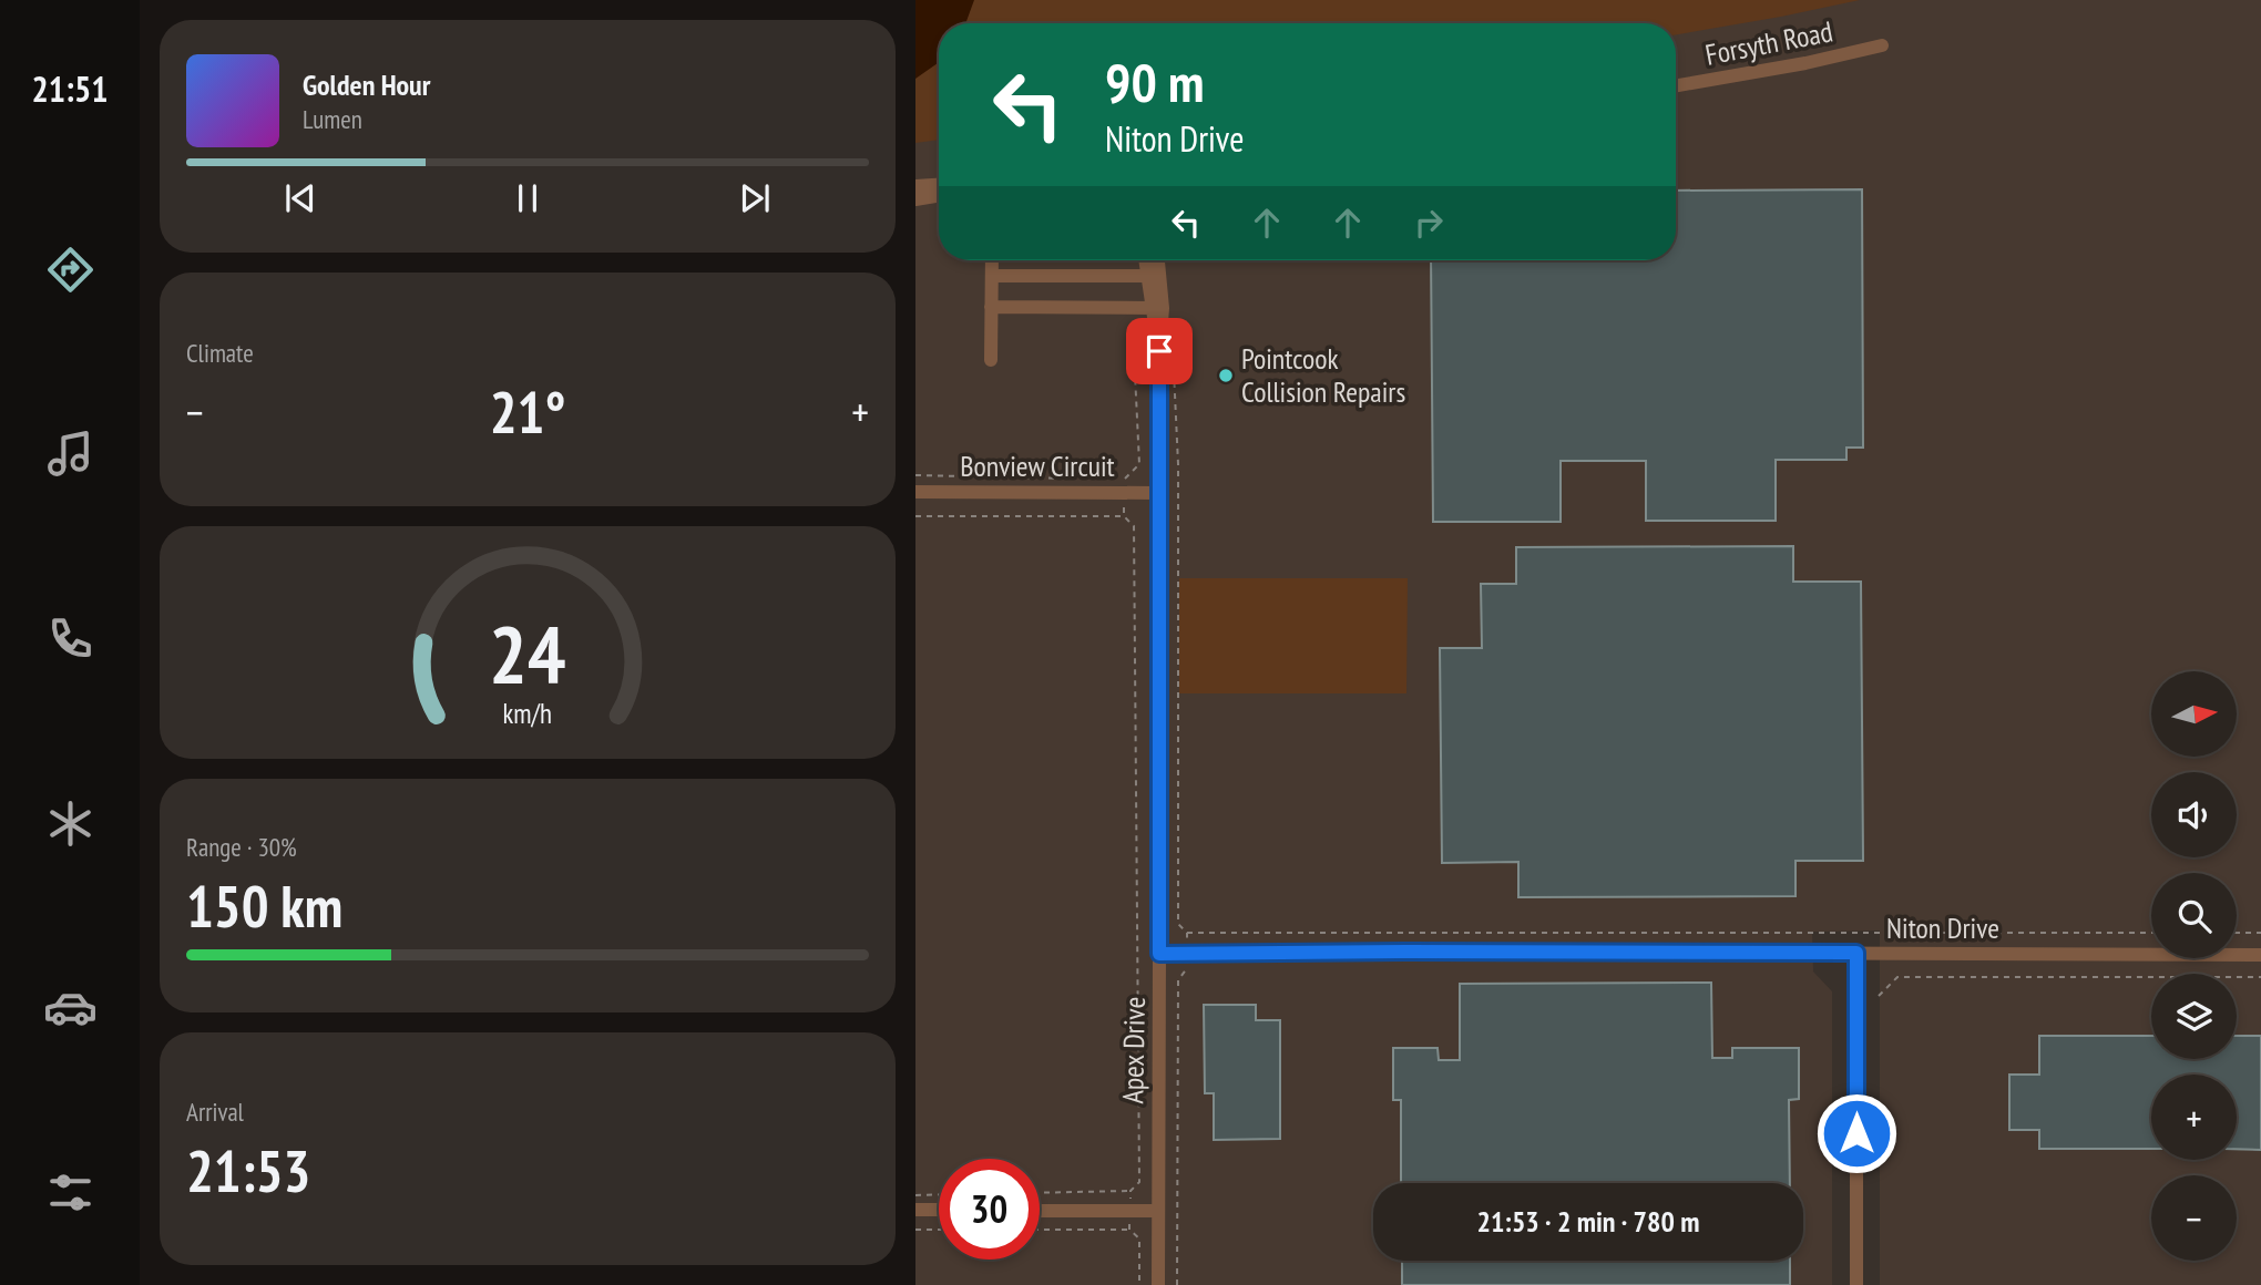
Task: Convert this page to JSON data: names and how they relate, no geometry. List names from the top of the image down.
{
  "streets": {
    "street": [
      "Forsyth Road",
      "Bonview Circuit",
      "Niton Drive",
      "Apex Drive"
    ]
  },
  "crossings": [
    ["Bonview Circuit", "Apex Drive"],
    ["Niton Drive", "Apex Drive"]
  ],
  "places": ["Pointcook Collision Repairs"],
  "north": "right",
  "page": {
    "tabs": "21:51",
    "turn": ["90 m", "Niton Drive"],
    "song": ["Golden Hour", "Lumen"],
    "tile": [
      "Climate",
      ["Range · 30%", "150 km"],
      ["Arrival", "21:53"]
    ],
    "heat": ["−", "21°", "+"],
    "map_buttons": ["+", "−"],
    "limit": "30",
    "trip": "21:53 · 2 min · 780 m",
    "gauge": ["24", "km/h"]
  }
}
